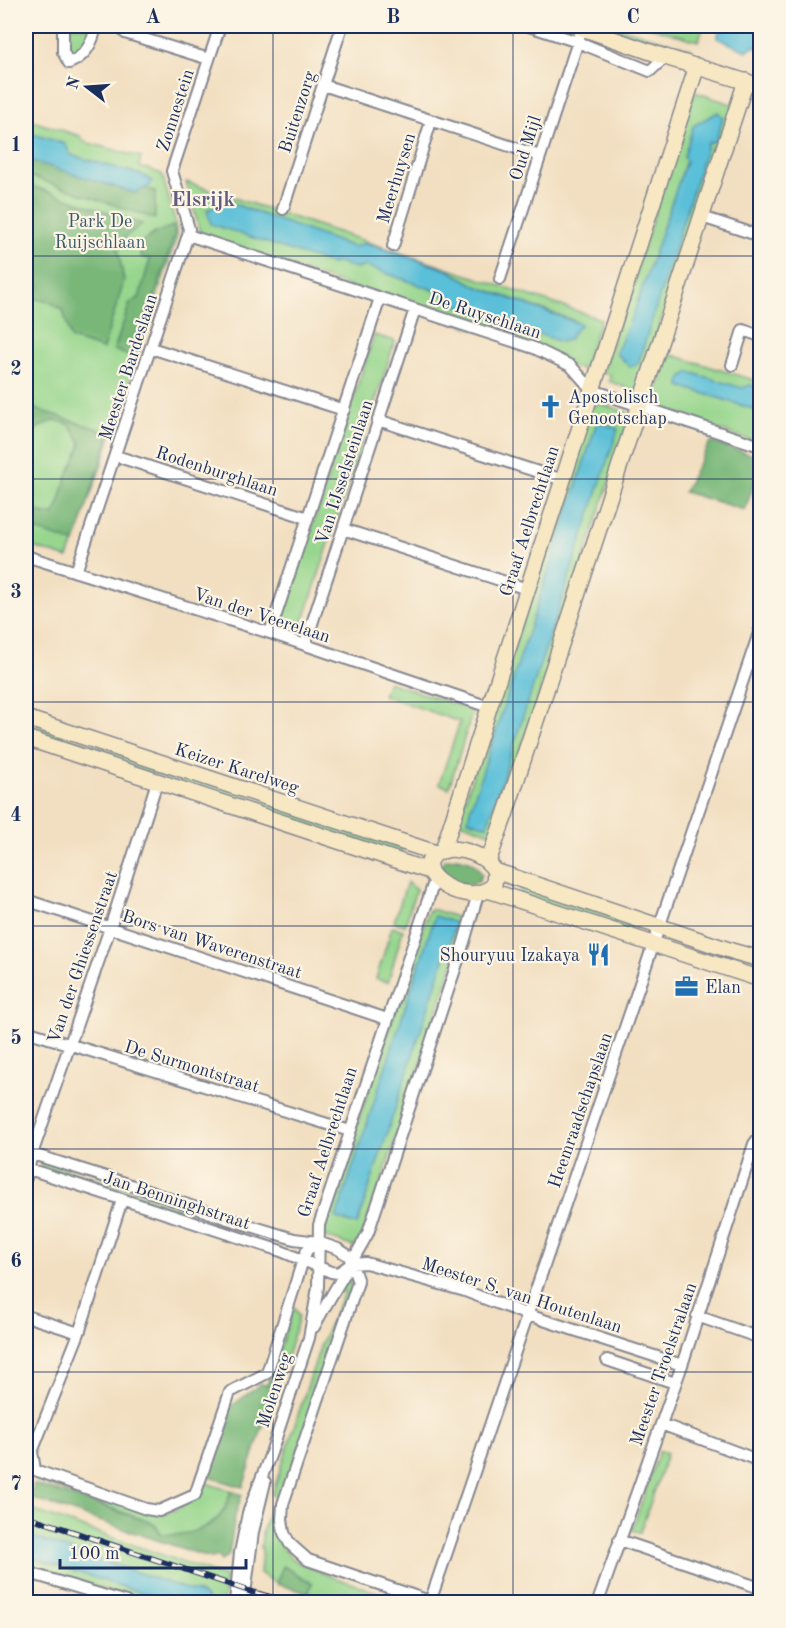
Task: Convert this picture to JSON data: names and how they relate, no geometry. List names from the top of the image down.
{
  "streets": {
    "street": [
      "Zonnestein",
      "Buitenzorg",
      "Oud Mijl",
      "Meerhuysen",
      "De Ruyschlaan",
      "Meester Bardeslaan",
      "Rodenburghlaan",
      "Van IJsselsteinlaan",
      "Graaf Aelbrechtlaan",
      "Van der Veerelaan",
      "Keizer Karelweg",
      "Bors van Waverenstraat",
      "Van der Ghiessenstraat",
      "De Surmontstraat",
      "Heemraadschapslaan",
      "Jan Benninghstraat",
      "Meester S. van Houtenlaan",
      "Meester Troelstralaan",
      "Molenweg"
    ]
  },
  "crossings": [
    ["Zonnestein", "Meester Bardeslaan"],
    ["Buitenzorg", "Meerhuysen"],
    ["Oud Mijl", "Meerhuysen"],
    ["De Ruyschlaan", "Meester Bardeslaan"],
    ["De Ruyschlaan", "Van IJsselsteinlaan"],
    ["De Ruyschlaan", "Graaf Aelbrechtlaan"],
    ["Meester Bardeslaan", "Rodenburghlaan"],
    ["Meester Bardeslaan", "Van der Veerelaan"],
    ["Rodenburghlaan", "Van IJsselsteinlaan"],
    ["Van IJsselsteinlaan", "Van der Veerelaan"],
    ["Graaf Aelbrechtlaan", "Van der Veerelaan"],
    ["Graaf Aelbrechtlaan", "Keizer Karelweg"],
    ["Graaf Aelbrechtlaan", "Bors van Waverenstraat"],
    ["Graaf Aelbrechtlaan", "De Surmontstraat"],
    ["Graaf Aelbrechtlaan", "Jan Benninghstraat"],
    ["Graaf Aelbrechtlaan", "Molenweg"],
    ["Keizer Karelweg", "Van der Ghiessenstraat"],
    ["Bors van Waverenstraat", "Van der Ghiessenstraat"],
    ["Van der Ghiessenstraat", "De Surmontstraat"],
    ["Van der Ghiessenstraat", "Jan Benninghstraat"],
    ["Heemraadschapslaan", "Meester S. van Houtenlaan"],
    ["Jan Benninghstraat", "Meester S. van Houtenlaan"],
    ["Jan Benninghstraat", "Molenweg"],
    ["Meester S. van Houtenlaan", "Meester Troelstralaan"],
    ["Meester S. van Houtenlaan", "Molenweg"]
  ],
  "districts": ["Elsrijk"],
  "parks": ["Park De Ruijschlaan"],
  "places": {
    "church": ["Apostolisch Genootschap"],
    "restaurant": ["Shouryuu Izakaya"],
    "office": ["Elan"]
  },
  "scale_bar": "100 m",
  "north": "left",
  "grid": {
    "columns": ["A", "B", "C"],
    "rows": [
      "1",
      "2",
      "3",
      "4",
      "5",
      "6",
      "7"
    ]
  }
}
